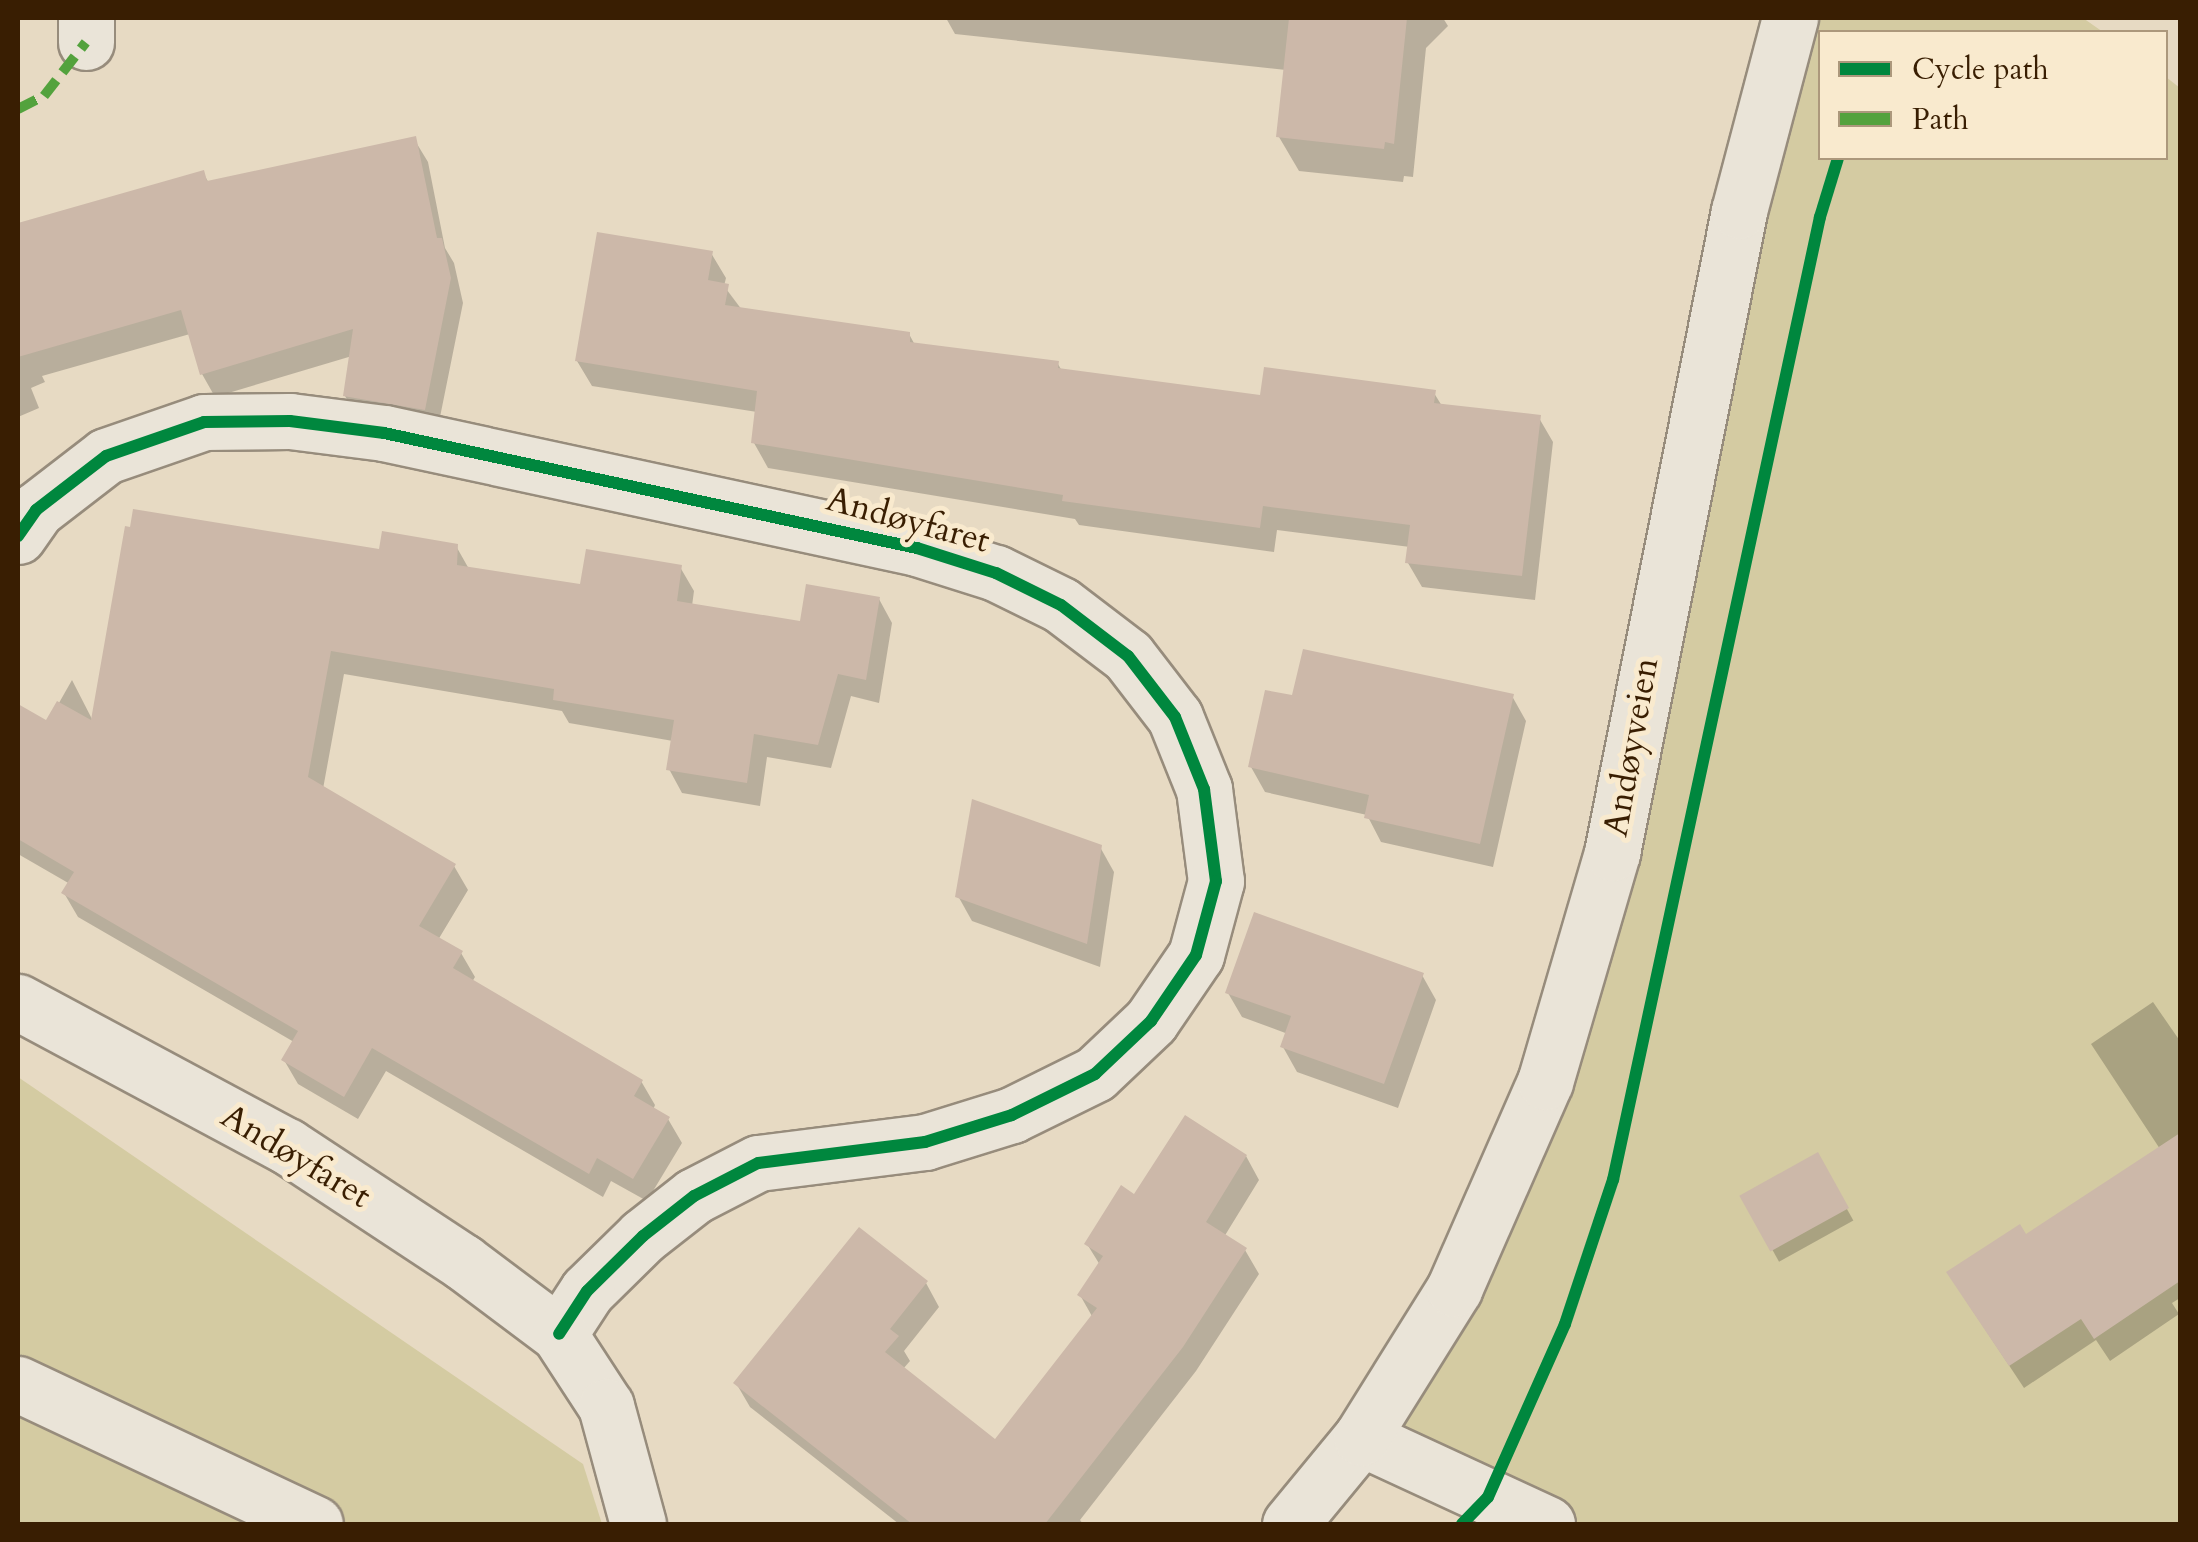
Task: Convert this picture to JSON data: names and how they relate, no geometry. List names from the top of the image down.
{
  "streets": {
    "street": ["Andøyfaret", "Andøyveien"]
  },
  "legend": ["Cycle path", "Path"]
}
